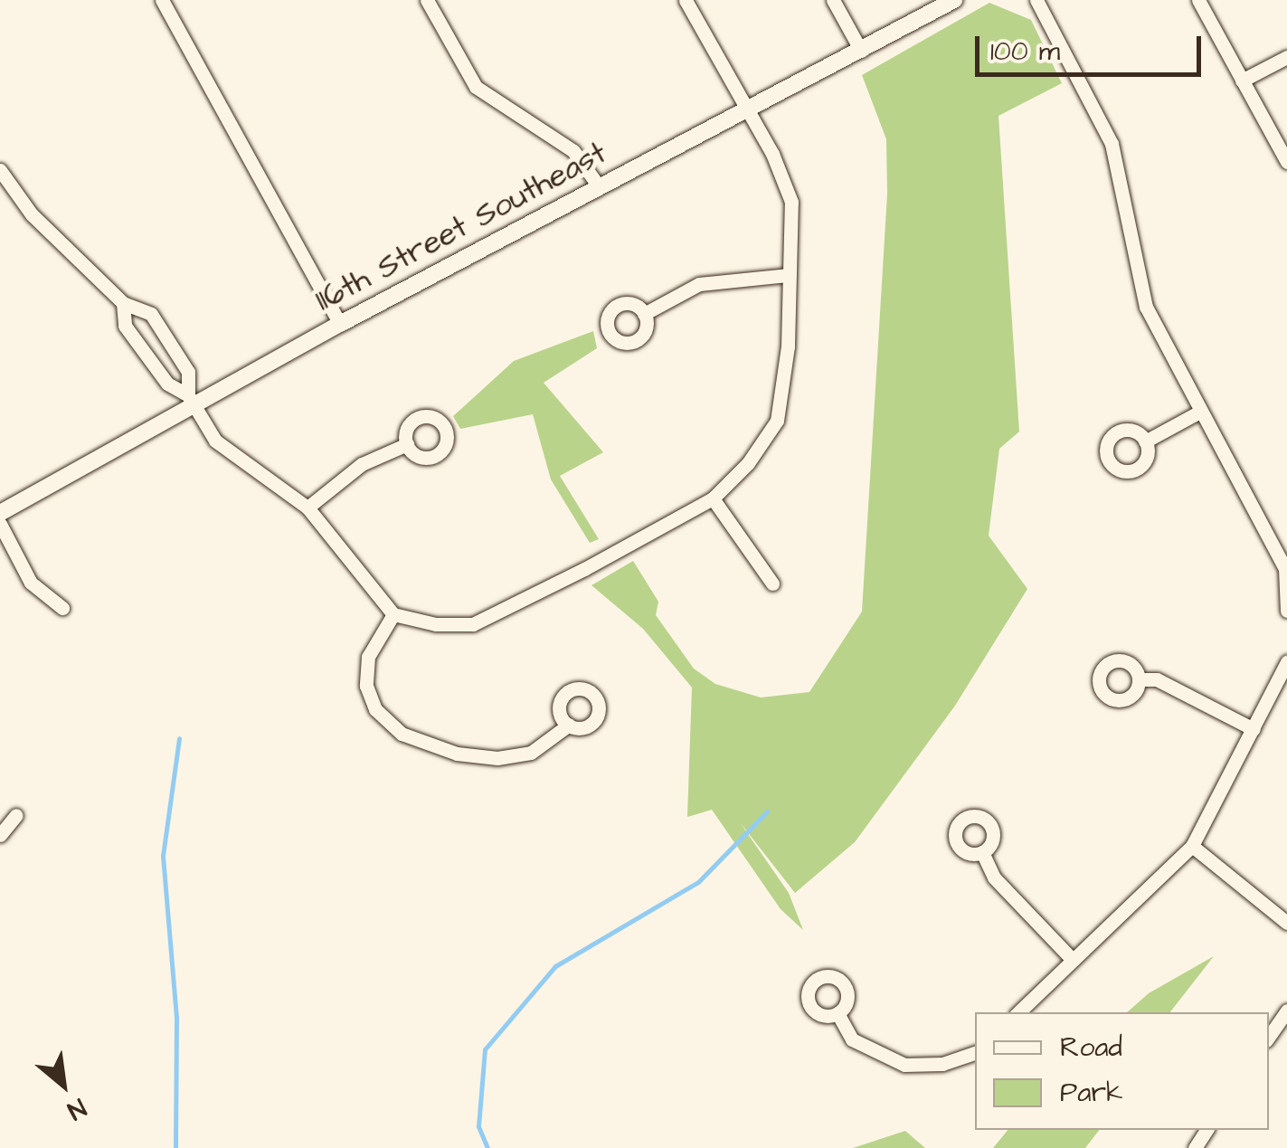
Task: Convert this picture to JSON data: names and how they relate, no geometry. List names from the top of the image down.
{
  "streets": {
    "street": ["116th Street Southeast"]
  },
  "legend": ["Road", "Park"],
  "scale_bar": "100 m",
  "north": "bottom right"
}
